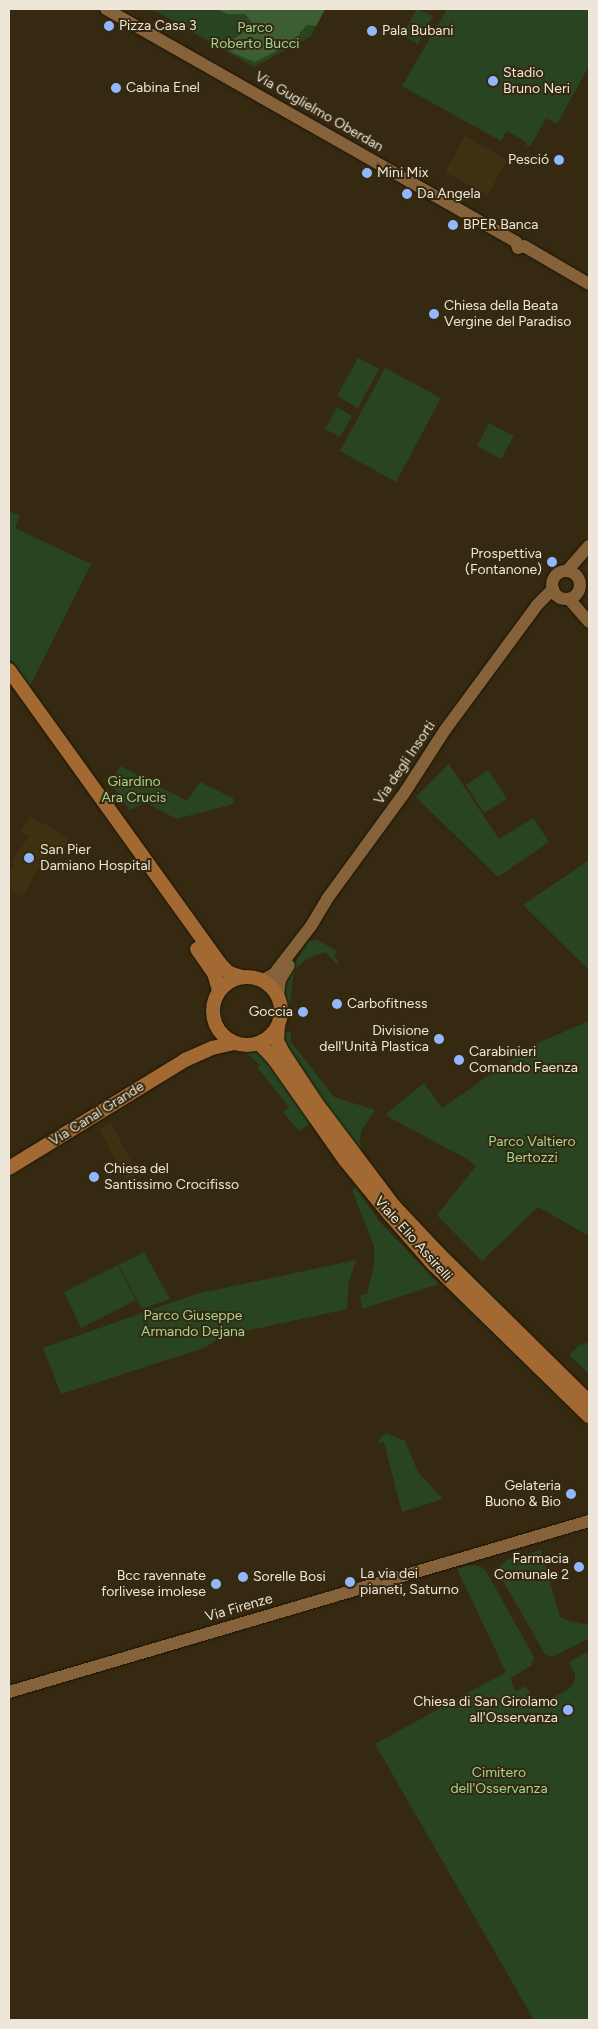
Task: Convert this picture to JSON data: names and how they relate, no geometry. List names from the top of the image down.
{
  "streets": {
    "main road": [
      "Via Guglielmo Oberdan",
      "Via degli Insorti",
      "Via Canal Grande",
      "Viale Elio Assirelli",
      "Via Firenze"
    ]
  },
  "crossings": [
    ["Via degli Insorti", "Via Canal Grande"],
    ["Via degli Insorti", "Viale Elio Assirelli"],
    ["Via Canal Grande", "Viale Elio Assirelli"]
  ],
  "parks": [
    "Parco Roberto Bucci",
    "Giardino Ara Crucis",
    "Parco Valtiero Bertozzi",
    "Parco Giuseppe Armando Dejana",
    "Cimitero dell'Osservanza"
  ],
  "places": [
    "Pizza Casa 3",
    "Pala Bubani",
    "Stadio Bruno Neri",
    "Cabina Enel",
    "Pesció",
    "Mini Mix",
    "Da Angela",
    "BPER Banca",
    "Chiesa della Beata Vergine del Paradiso",
    "Prospettiva (Fontanone)",
    "San Pier Damiano Hospital",
    "Carbofitness",
    "Goccia",
    "Divisione dell'Unità Plastica",
    "Carabinieri Comando Faenza",
    "Chiesa del Santissimo Crocifisso",
    "Gelateria Buono & Bio",
    "Farmacia Comunale 2",
    "Sorelle Bosi",
    "La via dei pianeti, Saturno",
    "Bcc ravennate forlivese imolese",
    "Chiesa di San Girolamo all'Osservanza"
  ]
}
